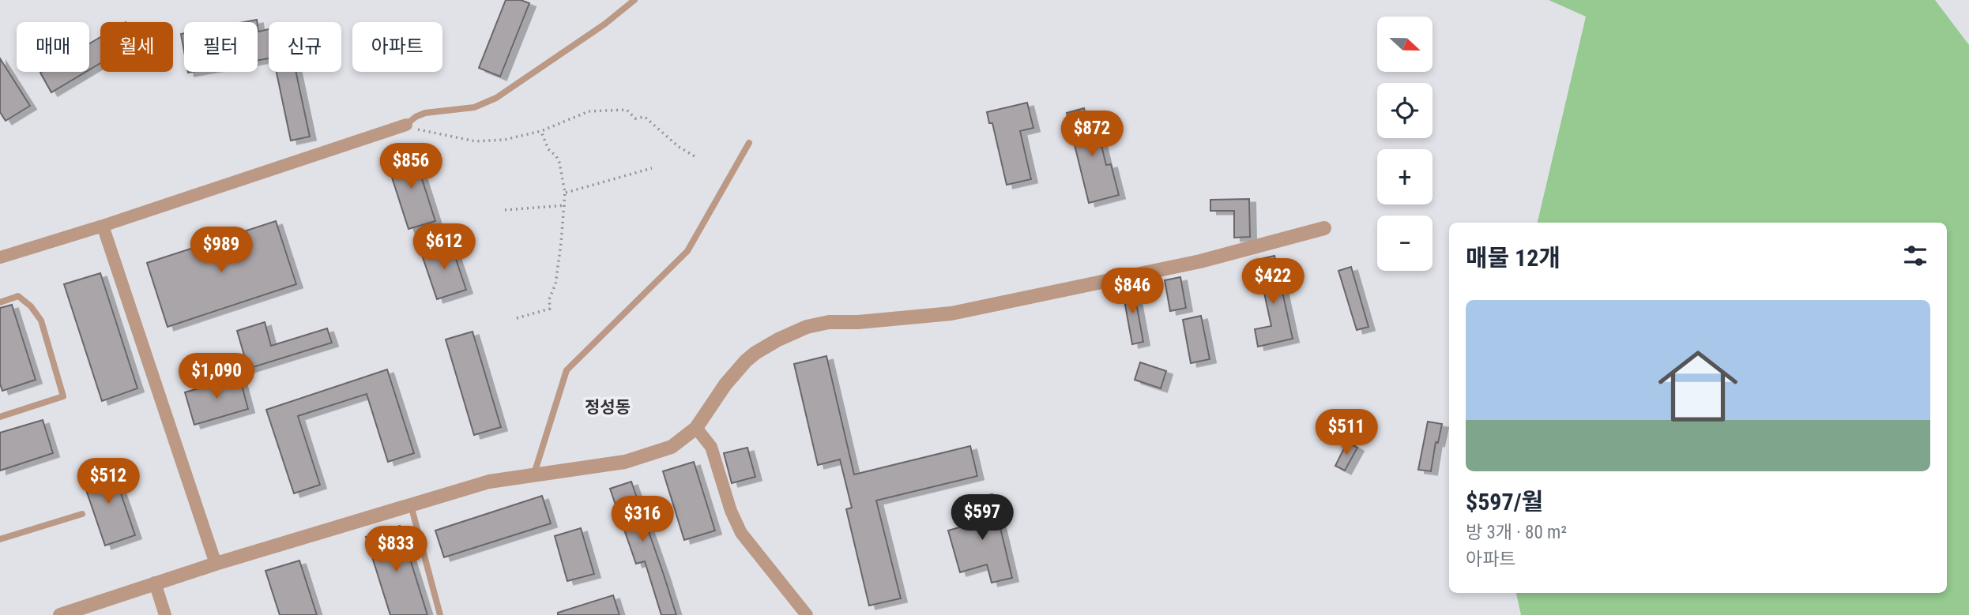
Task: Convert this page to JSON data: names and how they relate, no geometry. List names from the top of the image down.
{
  "districts": ["정성동"],
  "north": "right",
  "page": {
    "map_buttons": ["+", "−"],
    "chip": [
      "매매",
      "월세",
      "필터",
      "신규",
      "아파트"
    ],
    "price": [
      "$872",
      "$856",
      "$612",
      "$989",
      "$422",
      "$846",
      "$1,090",
      "$511",
      "$512",
      "$597",
      "$316",
      "$833"
    ],
    "heading": "매물 12개",
    "list": [
      {
        "name": "$597/월",
        "note": "방 3개 · 80 m² · 아파트"
      }
    ]
  }
}
